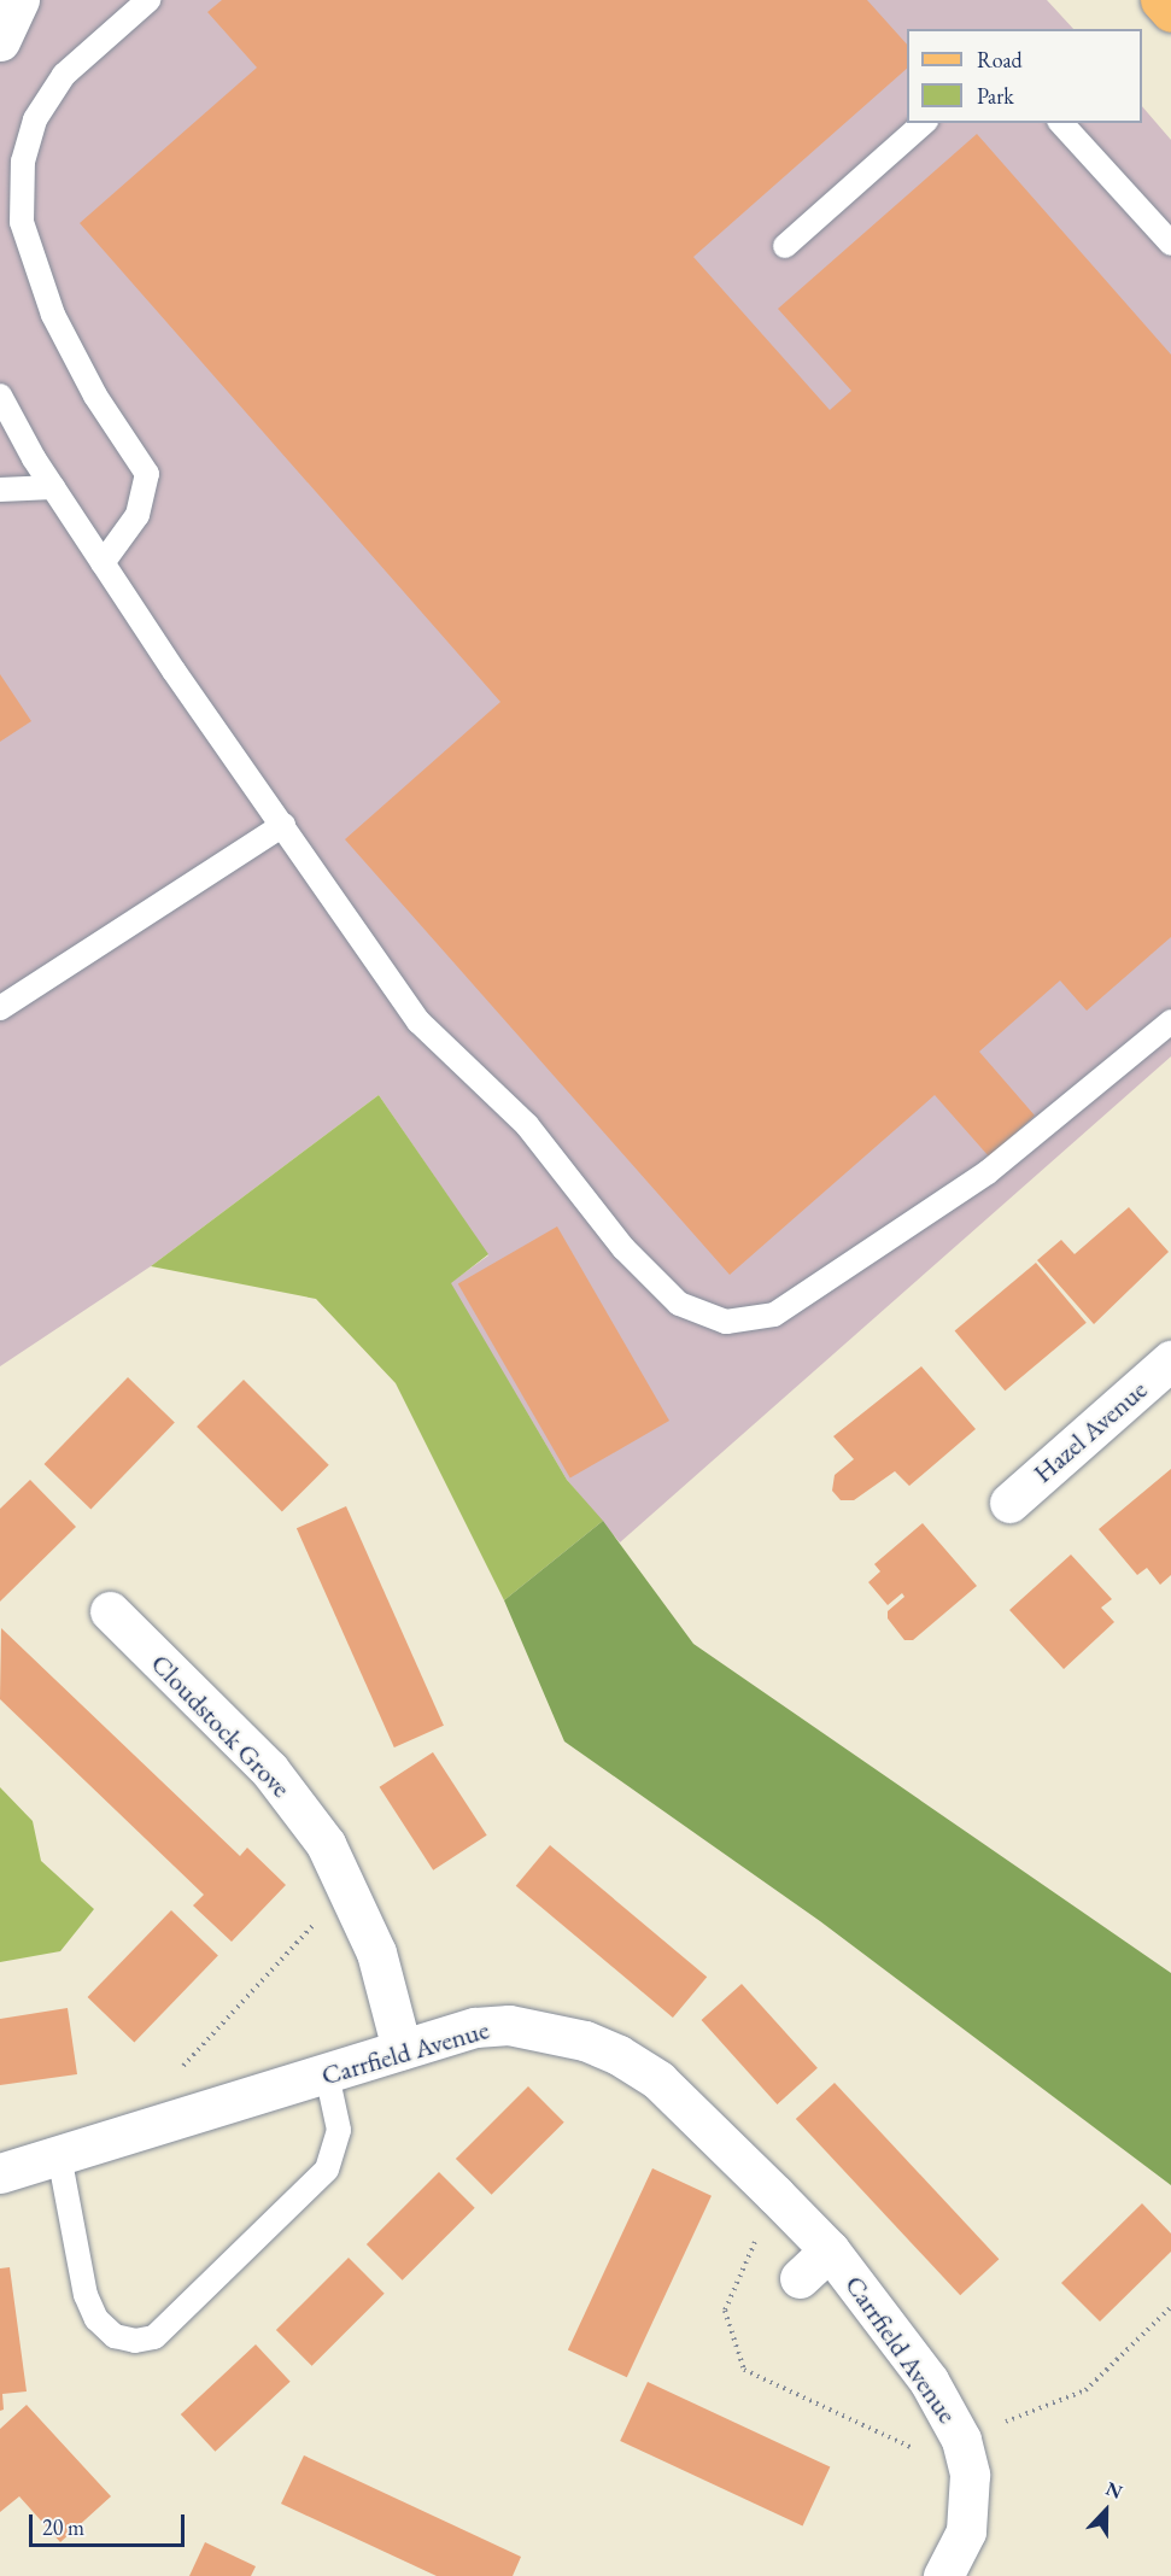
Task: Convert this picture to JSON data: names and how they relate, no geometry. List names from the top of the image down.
{
  "streets": {
    "street": ["Hazel Avenue", "Cloudstock Grove", "Carrfield Avenue"]
  },
  "crossings": [
    ["Cloudstock Grove", "Carrfield Avenue"]
  ],
  "legend": ["Road", "Park"],
  "scale_bar": "20 m",
  "north": "top"
}
